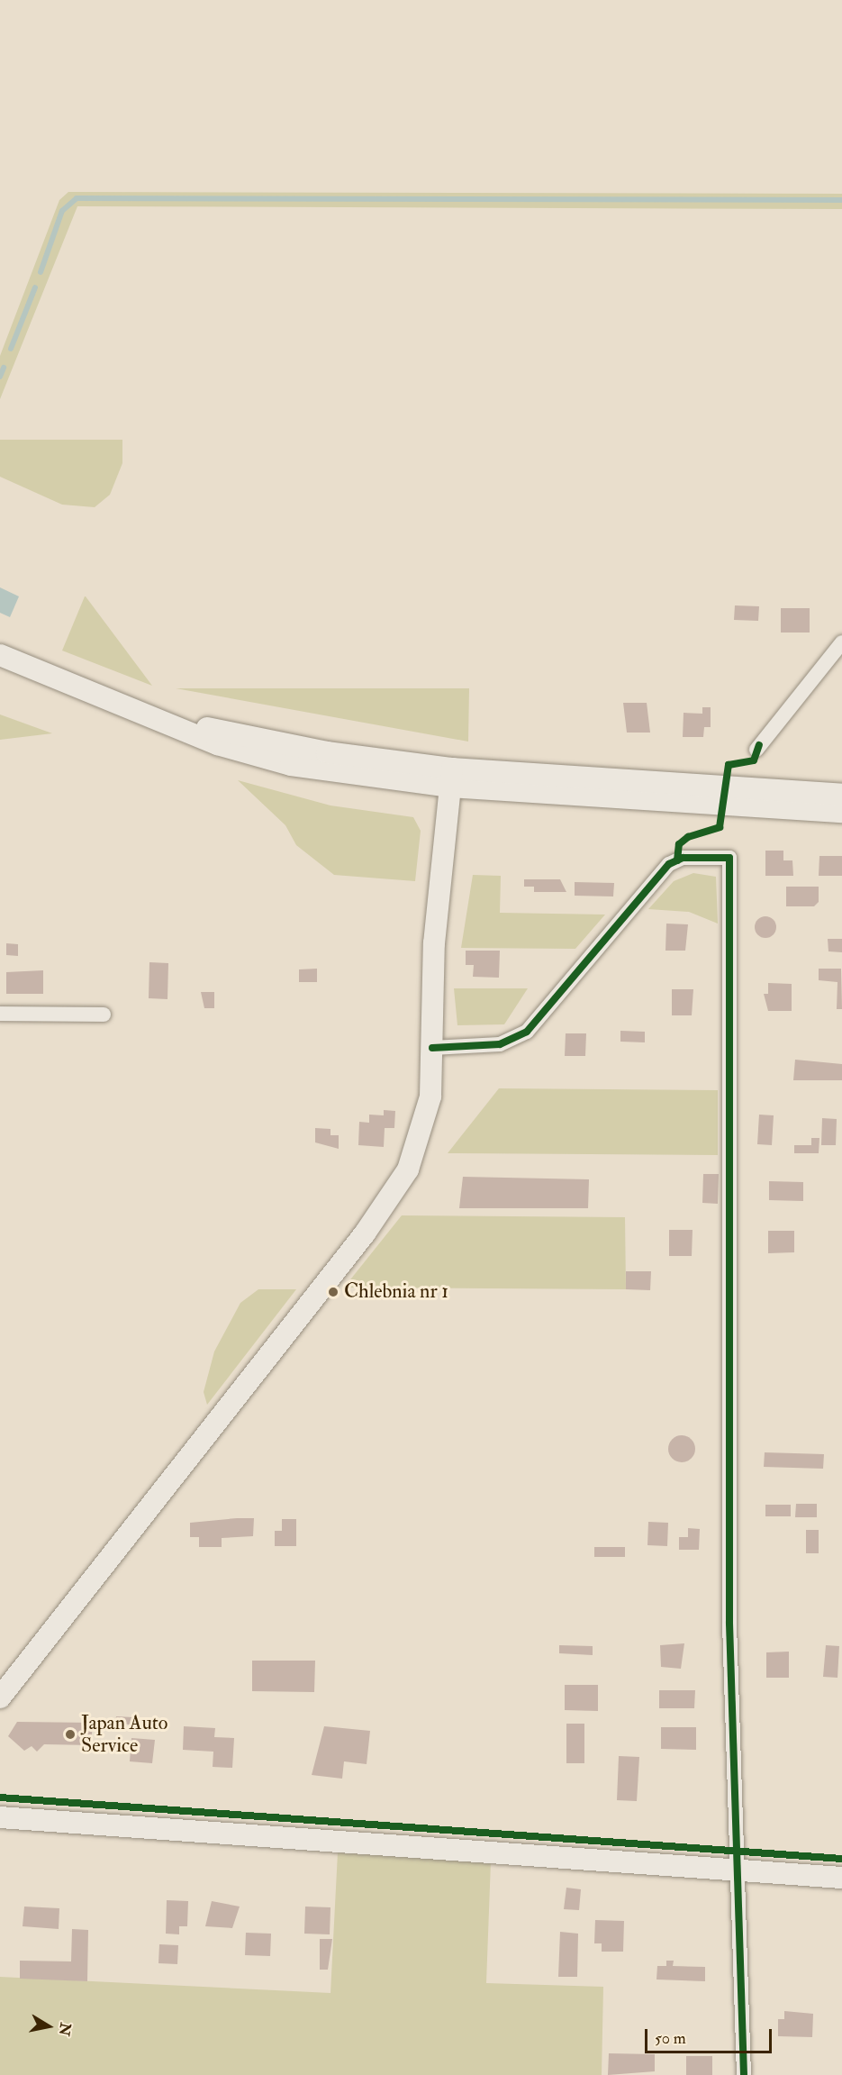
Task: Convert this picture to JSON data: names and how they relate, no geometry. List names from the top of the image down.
{
  "places": ["Chlebnia nr 1", "Japan Auto Service"],
  "scale_bar": "50 m",
  "north": "right"
}
